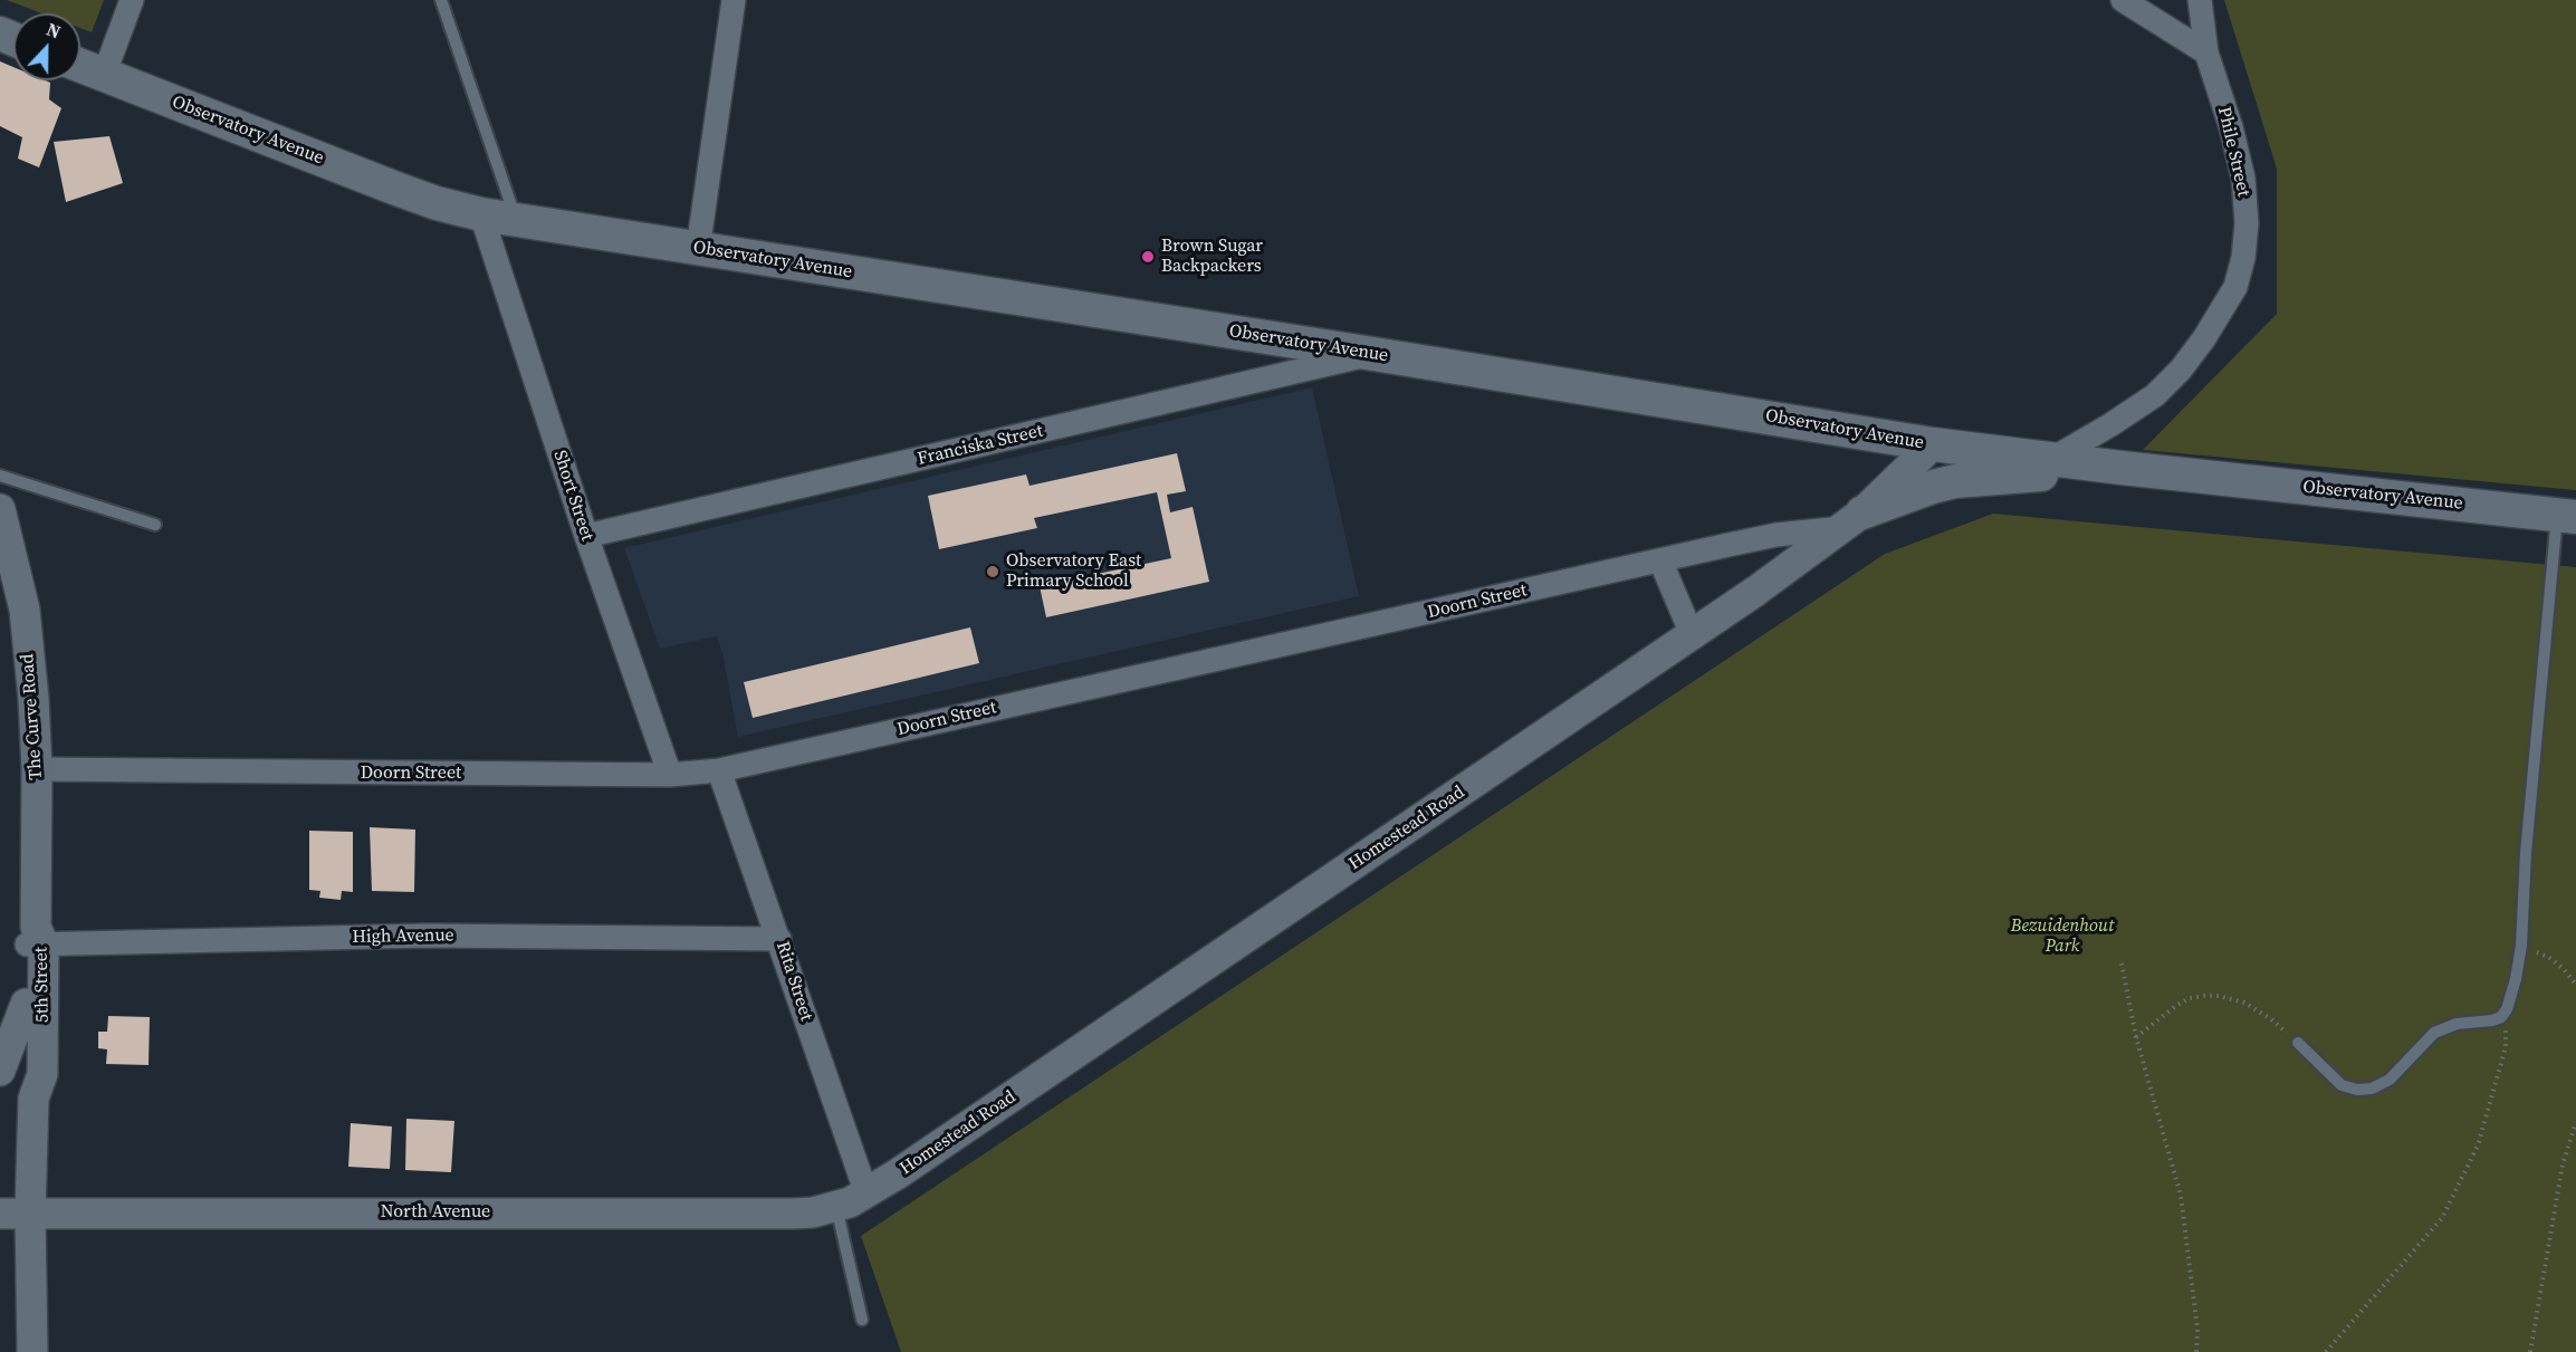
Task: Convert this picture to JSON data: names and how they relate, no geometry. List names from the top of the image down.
{
  "streets": {
    "main road": ["Observatory Avenue"],
    "street": [
      "Phile Street",
      "Franciska Street",
      "Short Street",
      "Doorn Street",
      "The Curve Road",
      "Homestead Road",
      "High Avenue",
      "Rita Street",
      "5th Street",
      "North Avenue"
    ]
  },
  "crossings": [
    ["Observatory Avenue", "Phile Street"],
    ["Observatory Avenue", "Franciska Street"],
    ["Observatory Avenue", "Short Street"],
    ["Observatory Avenue", "Homestead Road"],
    ["Franciska Street", "Short Street"],
    ["Short Street", "Doorn Street"],
    ["Doorn Street", "The Curve Road"],
    ["Doorn Street", "Homestead Road"],
    ["Doorn Street", "Rita Street"],
    ["The Curve Road", "High Avenue"],
    ["The Curve Road", "5th Street"],
    ["Homestead Road", "Rita Street"],
    ["Homestead Road", "North Avenue"],
    ["High Avenue", "Rita Street"],
    ["High Avenue", "5th Street"],
    ["Rita Street", "North Avenue"],
    ["5th Street", "North Avenue"]
  ],
  "parks": ["Bezuidenhout Park"],
  "places": ["Brown Sugar Backpackers", "Observatory East Primary School"],
  "north": "top"
}
